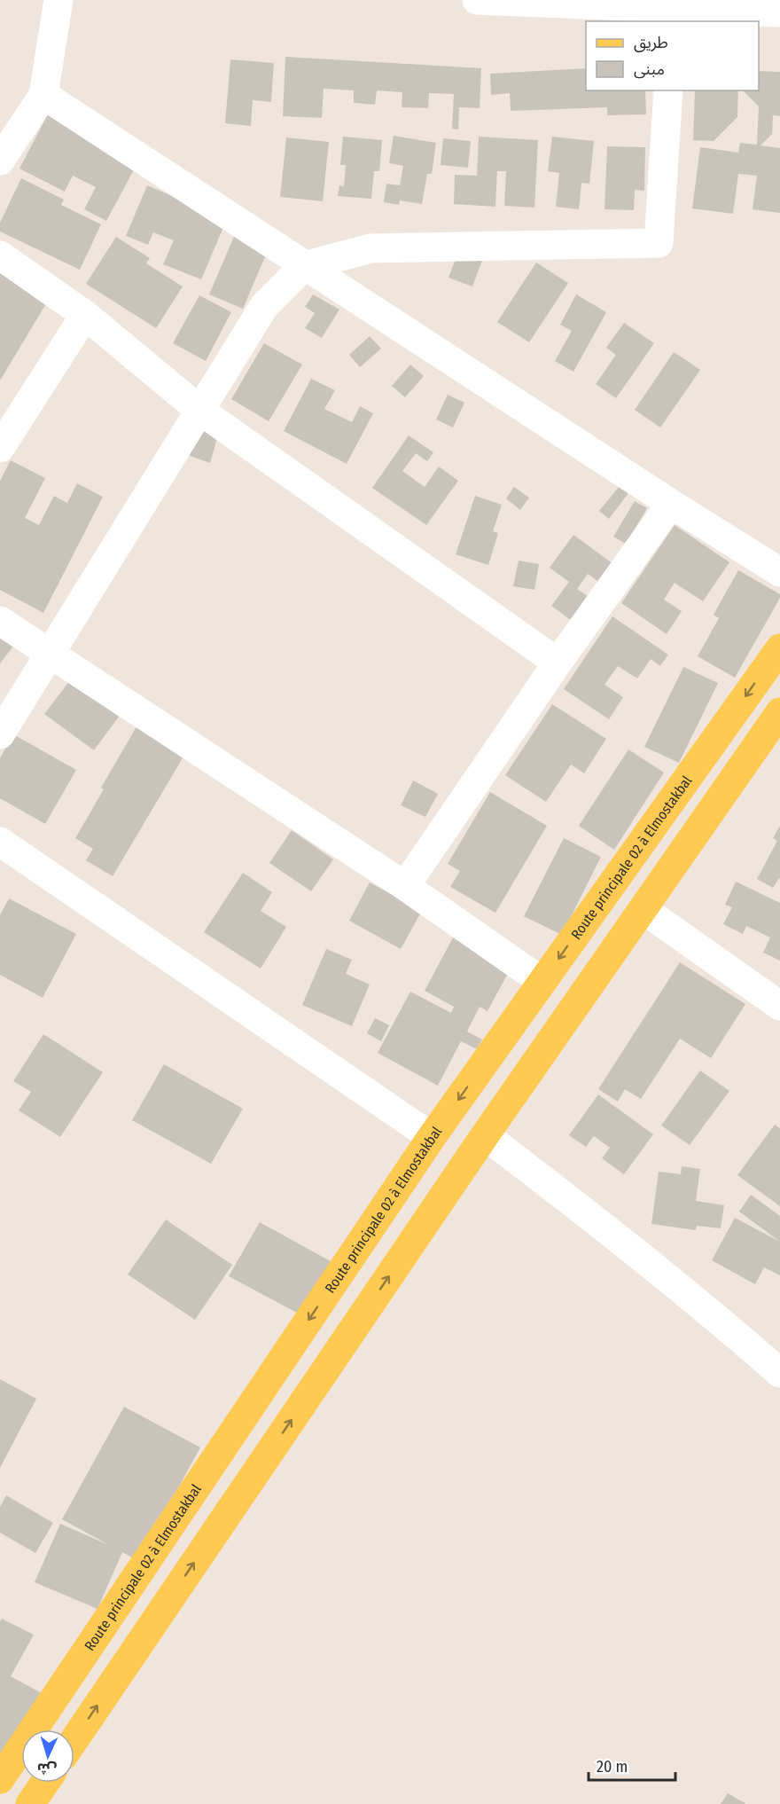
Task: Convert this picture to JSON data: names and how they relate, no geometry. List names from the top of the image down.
{
  "streets": {
    "main road": ["Route principale 02 à Elmostakbal"]
  },
  "legend": ["طريق", "مبنى"],
  "scale_bar": "20 m",
  "north": "bottom"
}
